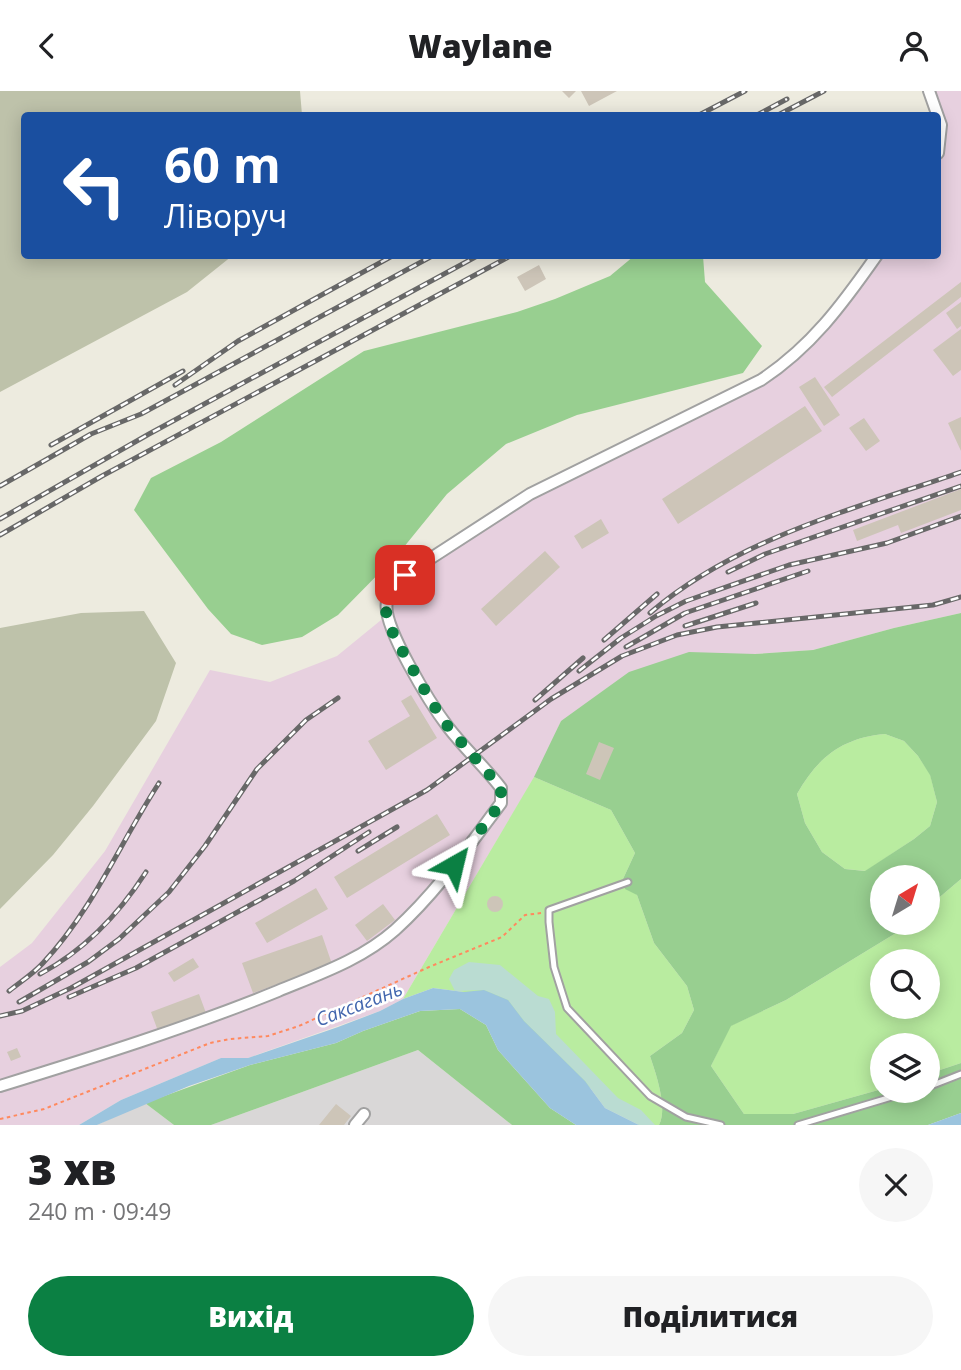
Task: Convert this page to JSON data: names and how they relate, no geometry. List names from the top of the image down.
{
  "water": ["Саксагань"],
  "north": "top right",
  "page": {
    "header": "Waylane",
    "turn": ["60 m", "Ліворуч"],
    "heading": ["3 хв", "240 m · 09:49"],
    "buttons": ["Вихід", "Поділитися"]
  }
}
